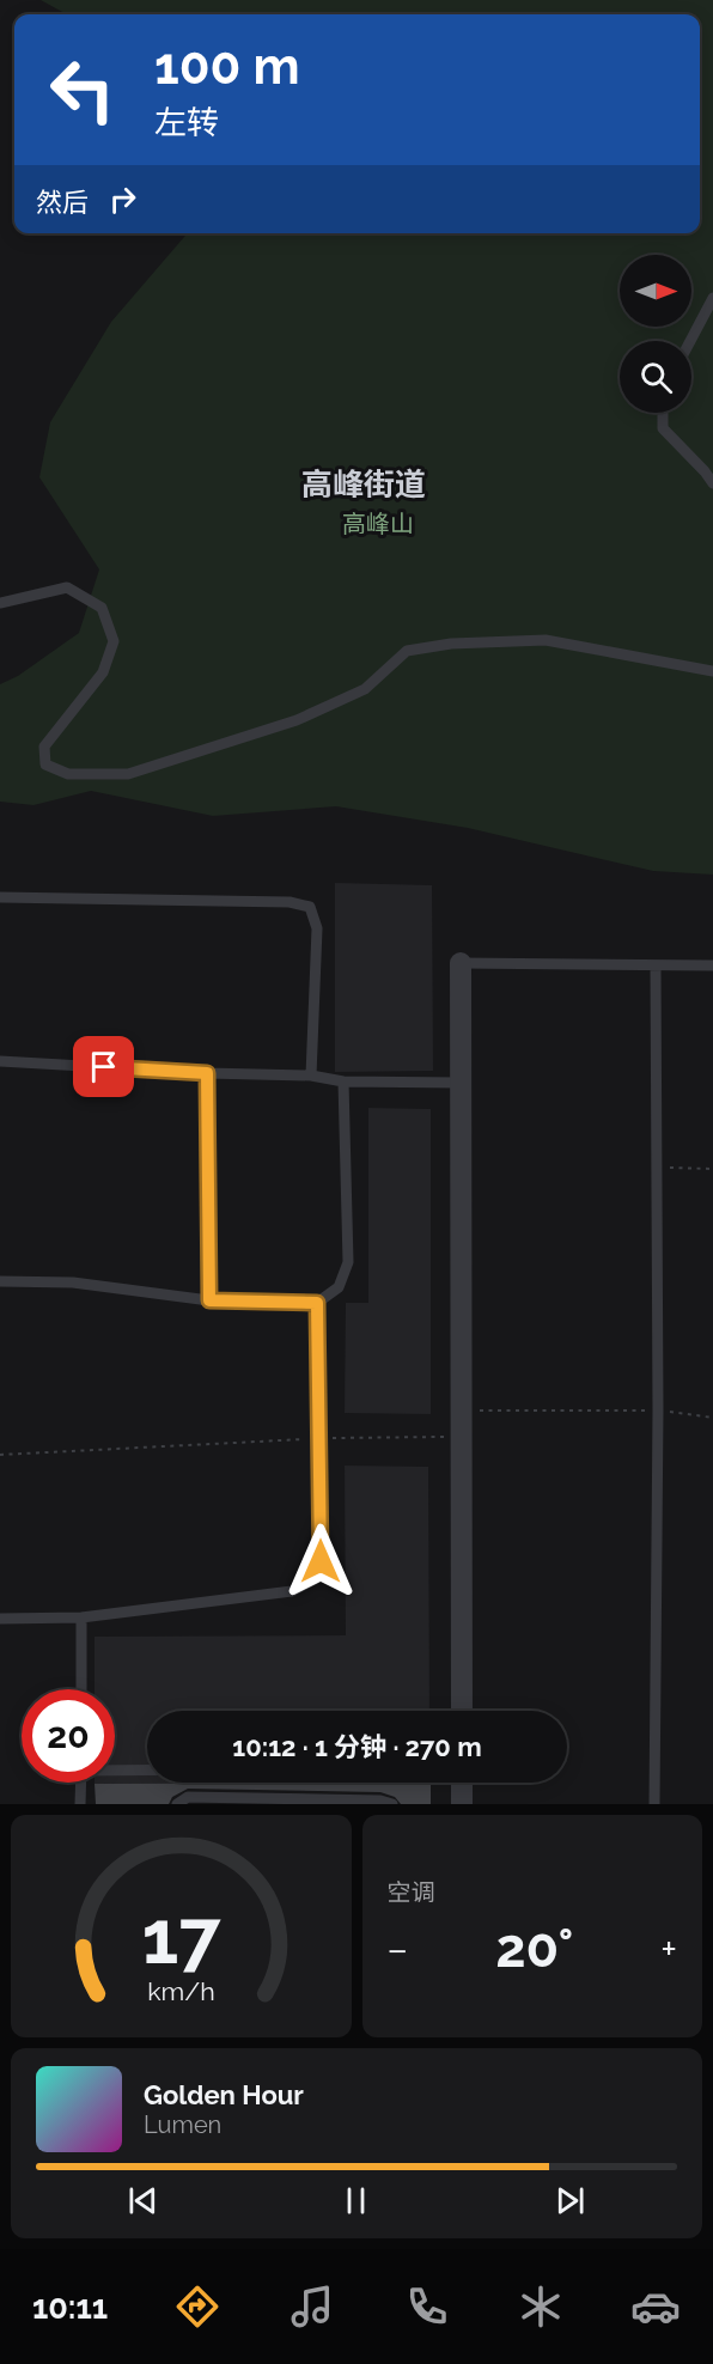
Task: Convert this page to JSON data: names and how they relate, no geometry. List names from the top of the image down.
{
  "districts": ["高峰街道"],
  "parks": ["高峰山"],
  "north": "right",
  "page": {
    "turn": ["100 m", "左转"],
    "then": "然后",
    "limit": "20",
    "trip": "10:12 · 1 分钟 · 270 m",
    "tile": "空调",
    "heat": ["−", "20°", "+"],
    "song": ["Golden Hour", "Lumen"],
    "tabs": "10:11",
    "gauge": ["17", "km/h"]
  }
}
